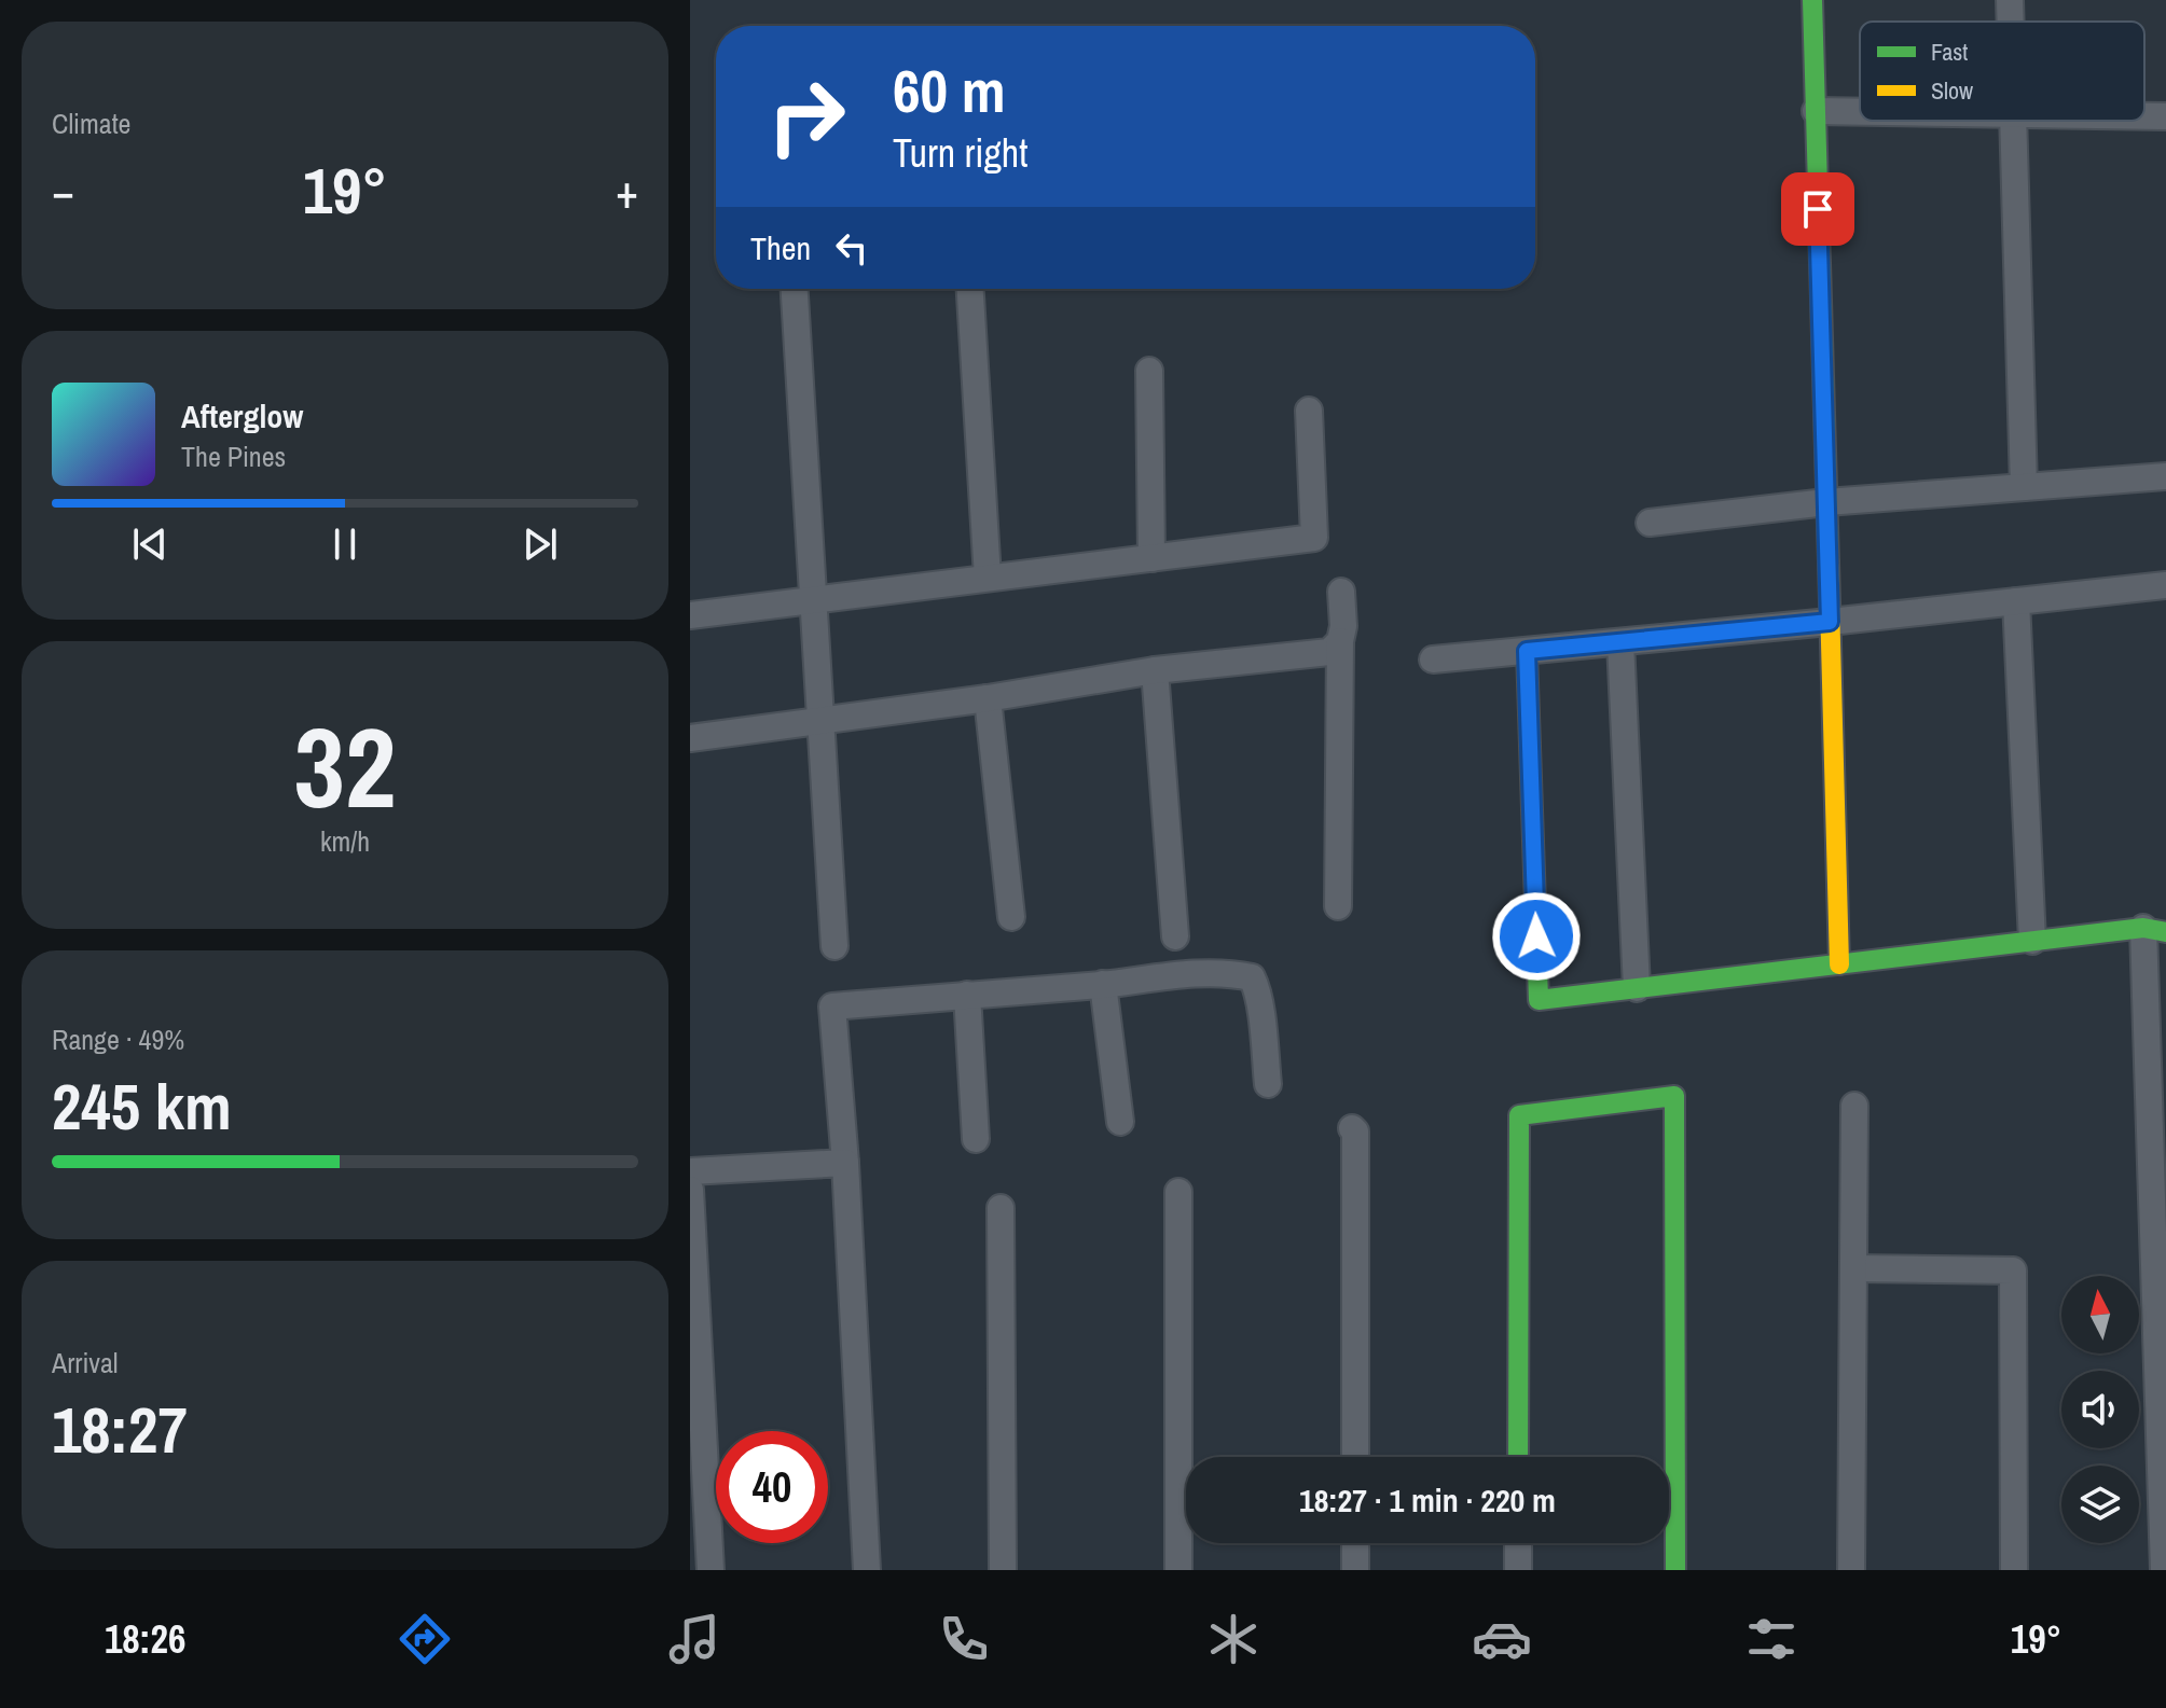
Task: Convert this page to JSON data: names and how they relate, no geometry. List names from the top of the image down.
{
  "legend": ["Fast", "Slow"],
  "north": "top",
  "page": {
    "tile": [
      "Climate",
      ["32", "km/h"],
      ["Range · 49%", "245 km"],
      ["Arrival", "18:27"]
    ],
    "turn": ["60 m", "Turn right"],
    "heat": ["−", "19°", "+"],
    "then": "Then",
    "song": ["Afterglow", "The Pines"],
    "limit": "40",
    "trip": "18:27 · 1 min · 220 m",
    "tabs": ["18:26", "19°"]
  }
}
